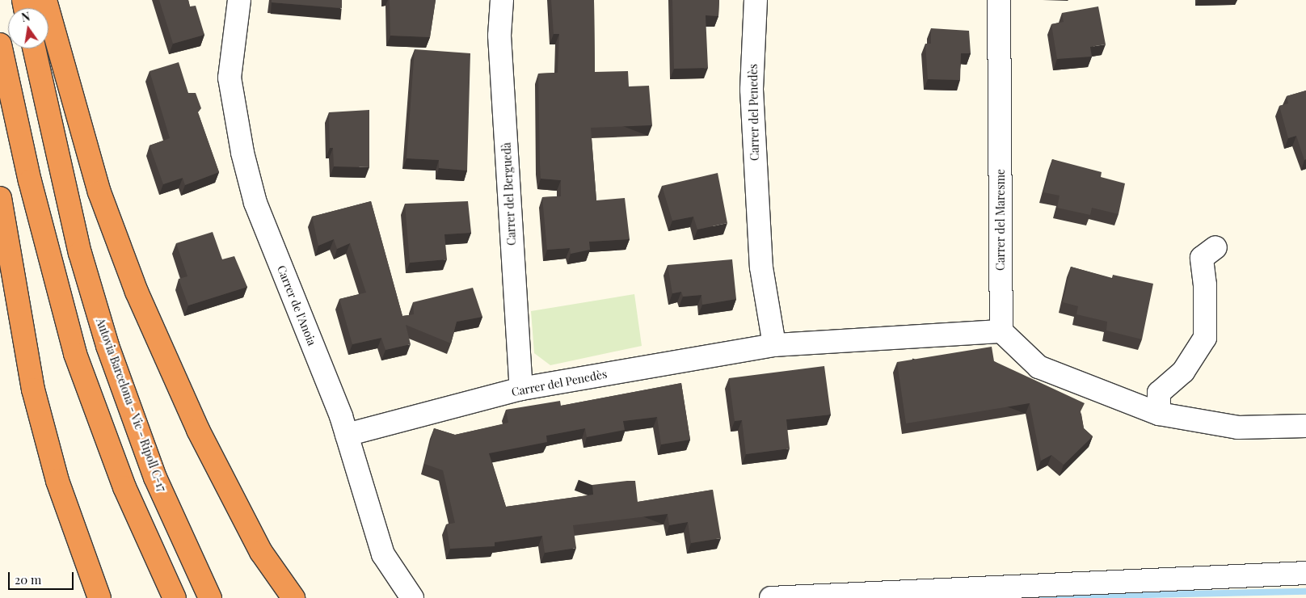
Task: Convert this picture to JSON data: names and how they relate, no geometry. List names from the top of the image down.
{
  "streets": {
    "highway": ["Autovia Barcelona - Vic - Ripoll C-17"],
    "street": [
      "Carrer del Penedès",
      "Carrer del Berguedà",
      "Carrer del Maresme",
      "Carrer de l'Anoia"
    ]
  },
  "crossings": [
    ["Carrer del Penedès", "Carrer del Berguedà"],
    ["Carrer del Penedès", "Carrer del Maresme"],
    ["Carrer del Penedès", "Carrer de l'Anoia"]
  ],
  "scale_bar": "20 m",
  "north": "top"
}
